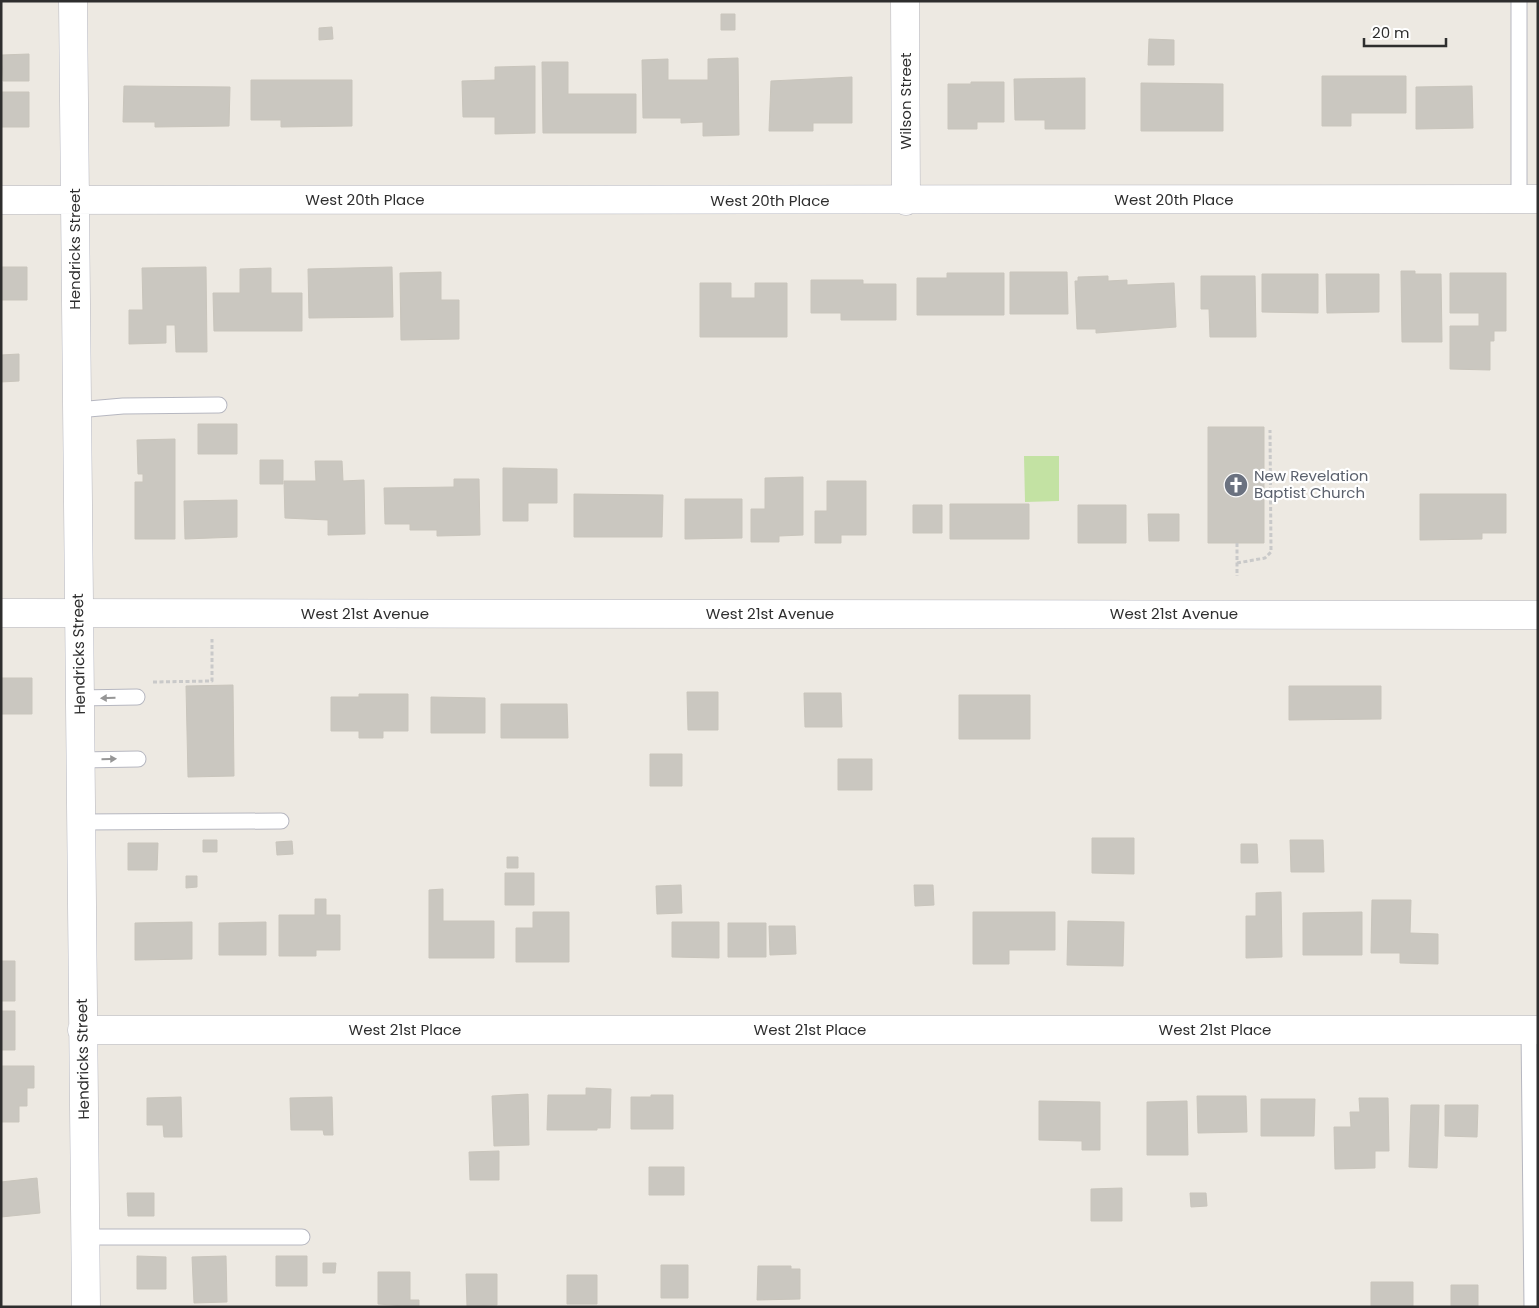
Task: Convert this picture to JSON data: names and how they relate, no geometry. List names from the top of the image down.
{
  "streets": {
    "street": [
      "Wilson Street",
      "West 20th Place",
      "Hendricks Street",
      "West 21st Avenue",
      "West 21st Place"
    ]
  },
  "crossings": [
    ["Wilson Street", "West 20th Place"],
    ["West 20th Place", "Hendricks Street"],
    ["Hendricks Street", "West 21st Avenue"],
    ["Hendricks Street", "West 21st Place"]
  ],
  "places": {
    "church": ["New Revelation Baptist Church"]
  },
  "scale_bar": "20 m"
}
